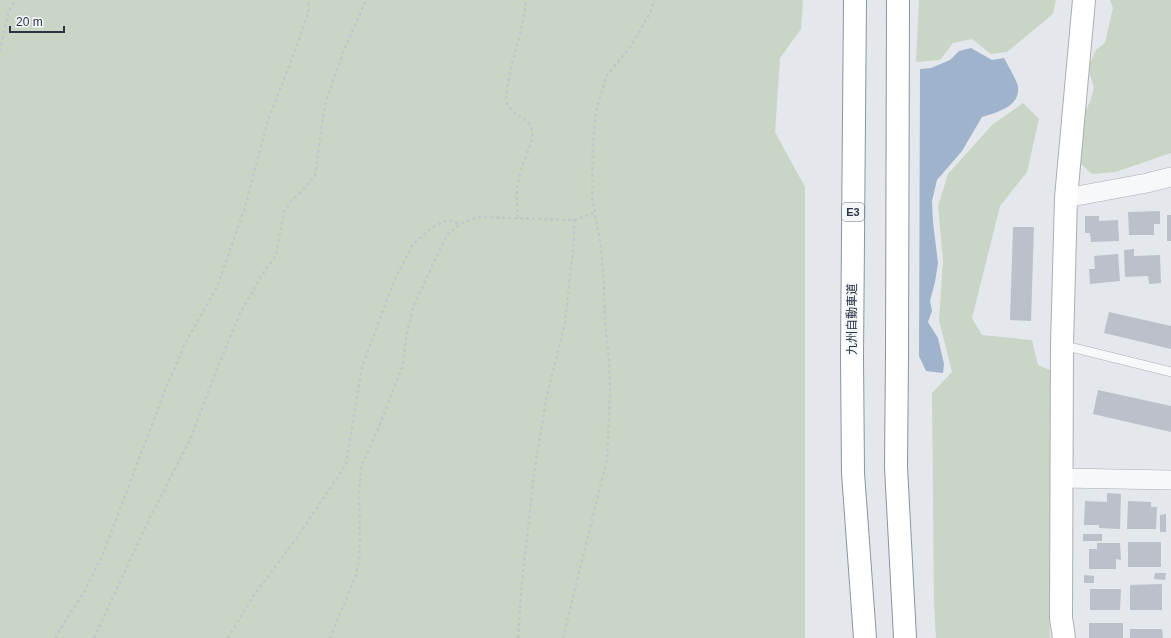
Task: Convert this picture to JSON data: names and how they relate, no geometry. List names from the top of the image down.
{
  "streets": {
    "main road": ["E3", "九州自動車道"]
  },
  "scale_bar": "20 m"
}
